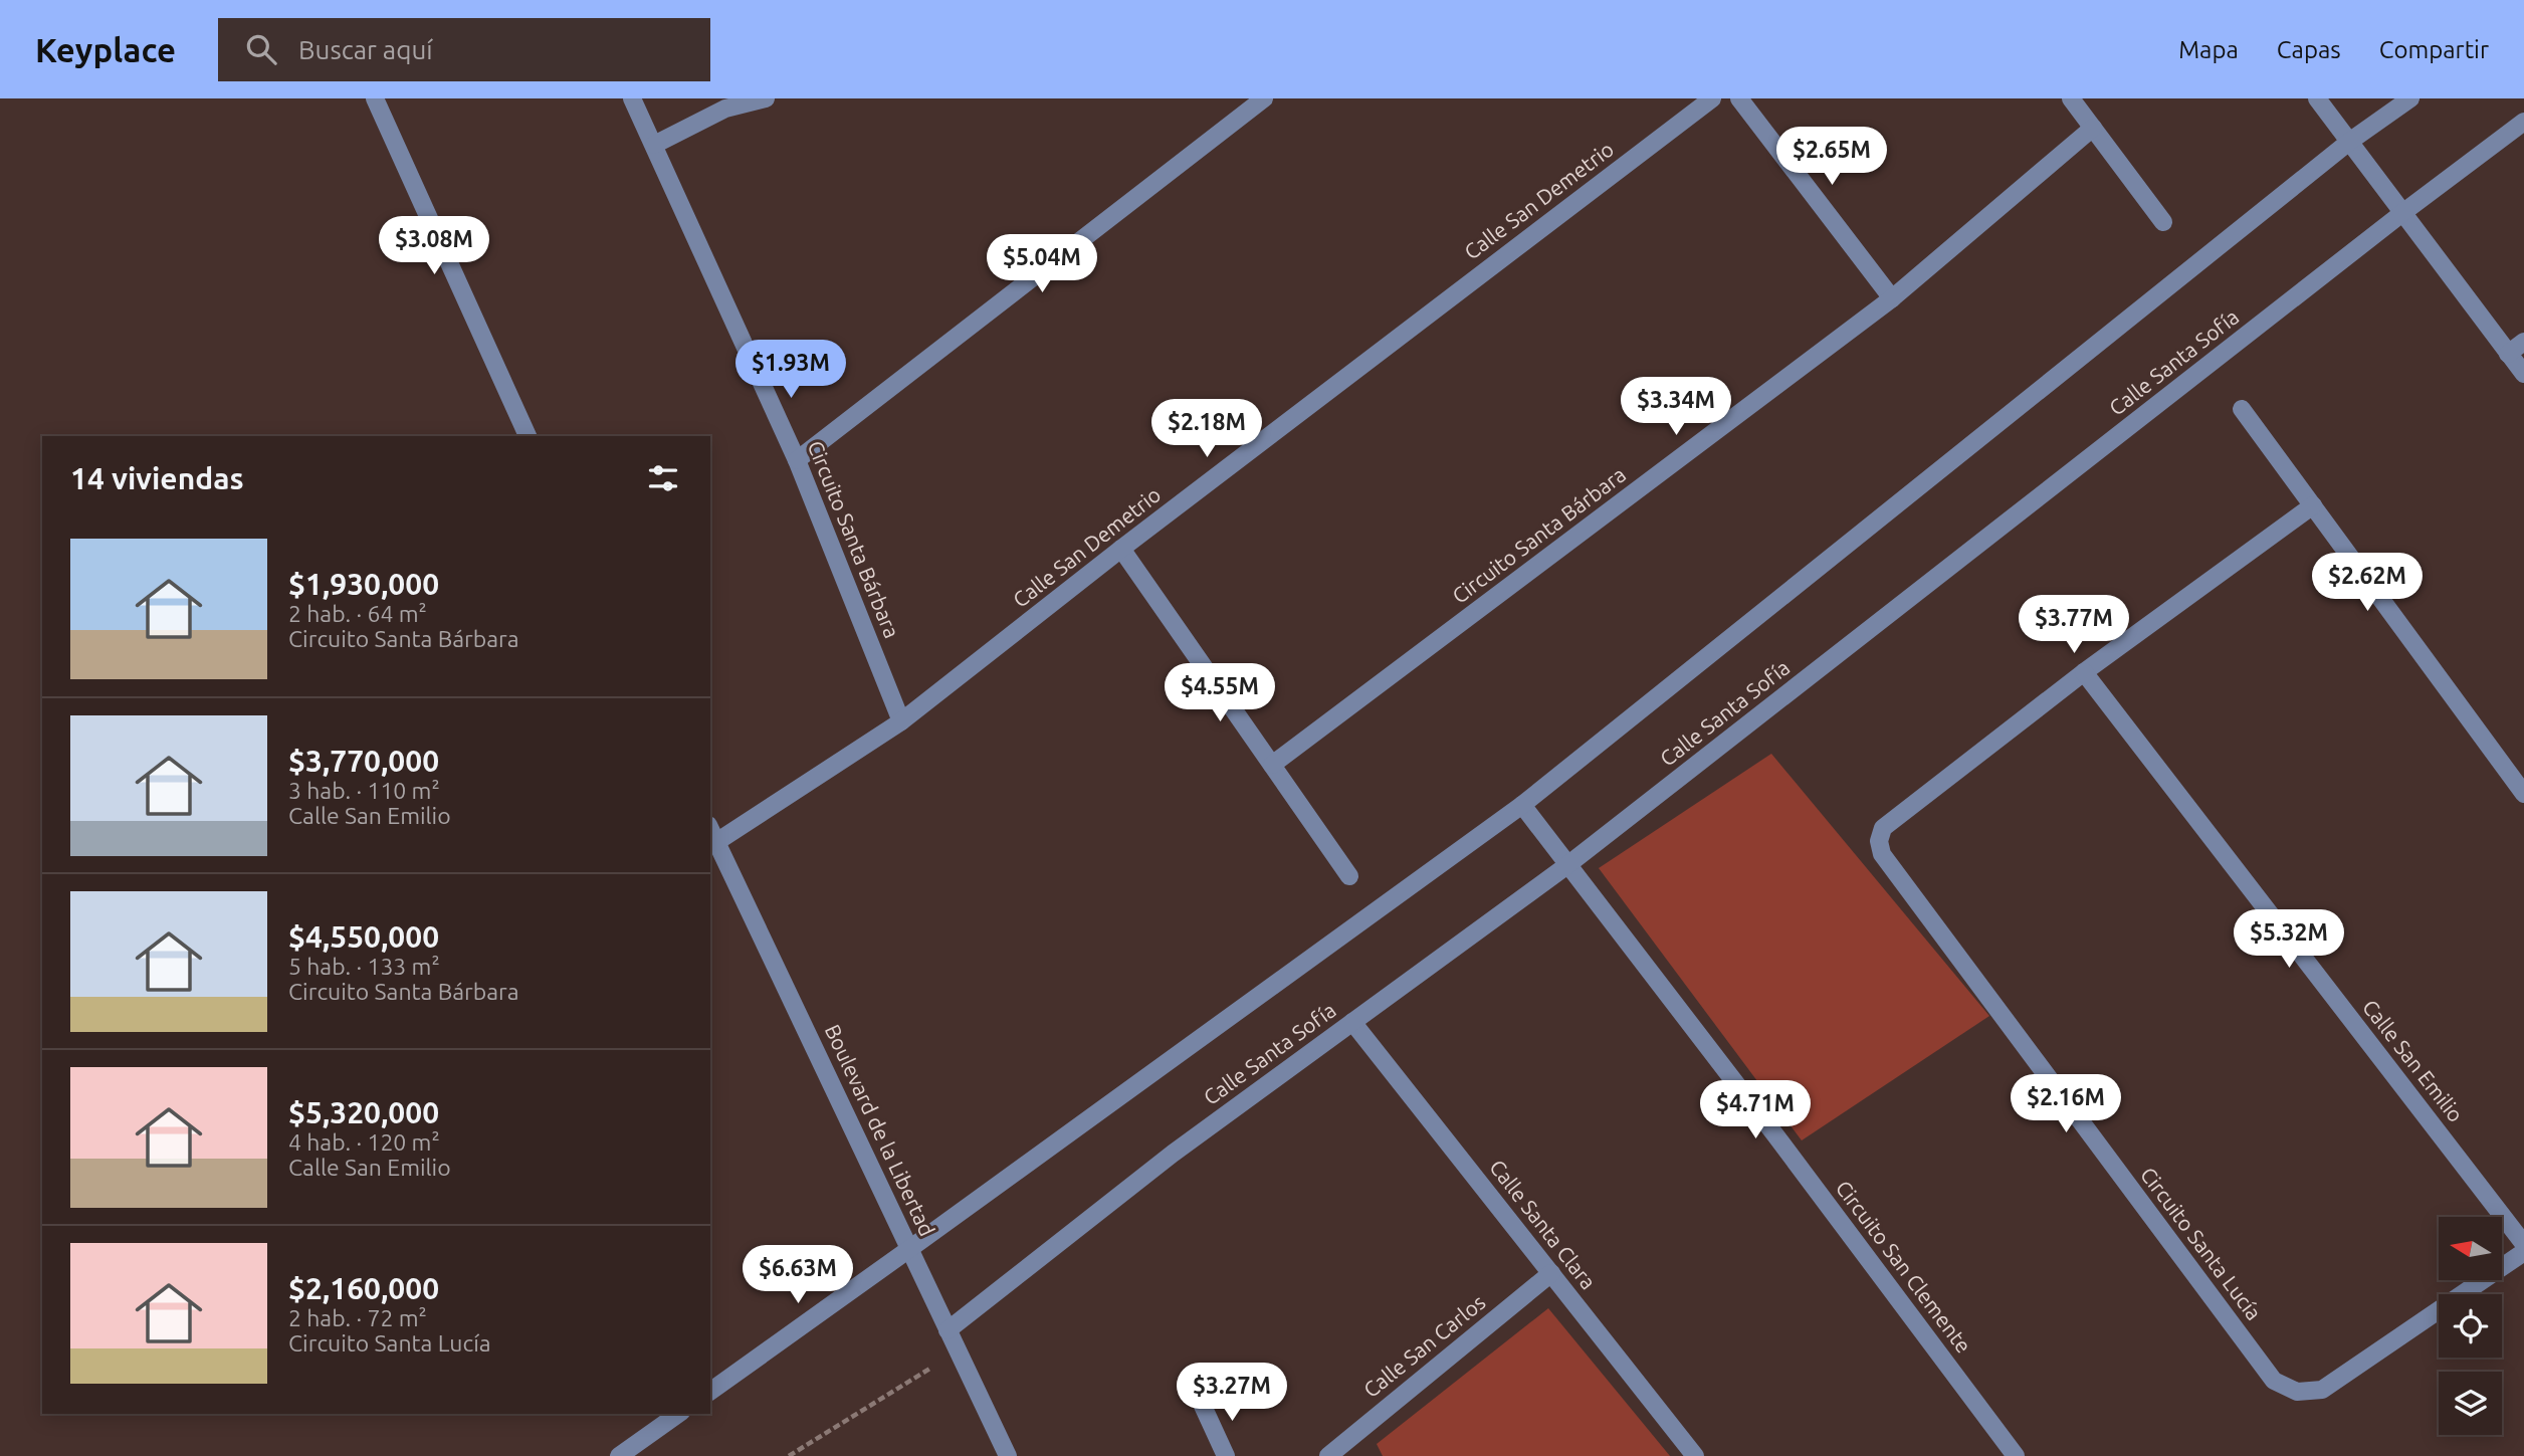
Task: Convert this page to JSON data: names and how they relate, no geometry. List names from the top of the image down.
{
  "streets": {
    "street": [
      "Calle San Demetrio",
      "Calle Santa Sofía",
      "Circuito Santa Bárbara",
      "Calle San Emilio",
      "Boulevard de la Libertad",
      "Calle Santa Clara",
      "Circuito Santa Lucía",
      "Circuito San Clemente",
      "Calle San Carlos"
    ]
  },
  "crossings": [
    ["Calle San Demetrio", "Circuito Santa Bárbara"],
    ["Calle San Demetrio", "Boulevard de la Libertad"],
    ["Calle Santa Sofía", "Boulevard de la Libertad"],
    ["Calle Santa Sofía", "Calle Santa Clara"],
    ["Calle Santa Sofía", "Circuito San Clemente"],
    ["Calle San Emilio", "Circuito Santa Lucía"],
    ["Calle Santa Clara", "Calle San Carlos"]
  ],
  "north": "left",
  "page": {
    "header": "Keyplace",
    "search": "Buscar aquí",
    "nav": ["Mapa", "Capas", "Compartir"],
    "price": [
      "$2.65M",
      "$3.08M",
      "$5.04M",
      "$1.93M",
      "$3.34M",
      "$2.18M",
      "$2.62M",
      "$3.77M",
      "$4.55M",
      "$5.32M",
      "$2.16M",
      "$4.71M",
      "$6.63M",
      "$3.27M"
    ],
    "heading": "14 viviendas",
    "list": [
      {
        "name": "$1,930,000",
        "note": "2 hab. · 64 m² · Circuito Santa Bárbara"
      },
      {
        "name": "$3,770,000",
        "note": "3 hab. · 110 m² · Calle San Emilio"
      },
      {
        "name": "$4,550,000",
        "note": "5 hab. · 133 m² · Circuito Santa Bárbara"
      },
      {
        "name": "$5,320,000",
        "note": "4 hab. · 120 m² · Calle San Emilio"
      },
      {
        "name": "$2,160,000",
        "note": "2 hab. · 72 m² · Circuito Santa Lucía"
      }
    ]
  }
}
